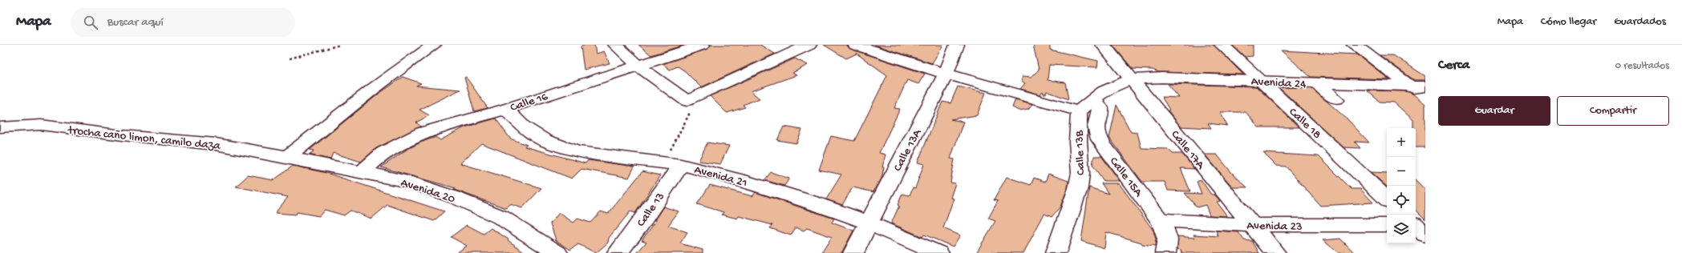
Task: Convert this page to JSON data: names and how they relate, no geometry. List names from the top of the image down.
{
  "streets": {
    "street": [
      "Avenida 24",
      "Calle 16",
      "Calle 18",
      "trocha caño limon, camilo daza",
      "Calle 17A",
      "Calle 13A",
      "Calle 13B",
      "Avenida 21",
      "Calle 15A",
      "Avenida 20",
      "Calle 13",
      "Avenida 23"
    ]
  },
  "crossings": [
    ["Avenida 24", "Calle 18"],
    ["Avenida 24", "Calle 17A"],
    ["Calle 16", "Avenida 21"],
    ["Calle 16", "Avenida 20"],
    ["trocha caño limon, camilo daza", "Avenida 20"],
    ["Calle 17A", "Avenida 23"],
    ["Calle 13A", "Avenida 21"],
    ["Avenida 21", "Calle 13"],
    ["Calle 15A", "Avenida 23"]
  ],
  "page": {
    "header": "Mapa",
    "search": "Buscar aquí",
    "nav": ["Mapa", "Cómo llegar", "Guardados"],
    "heading": ["Cerca", "0 resultados"],
    "buttons": ["Guardar", "Compartir"],
    "map_buttons": ["+", "−"]
  }
}
